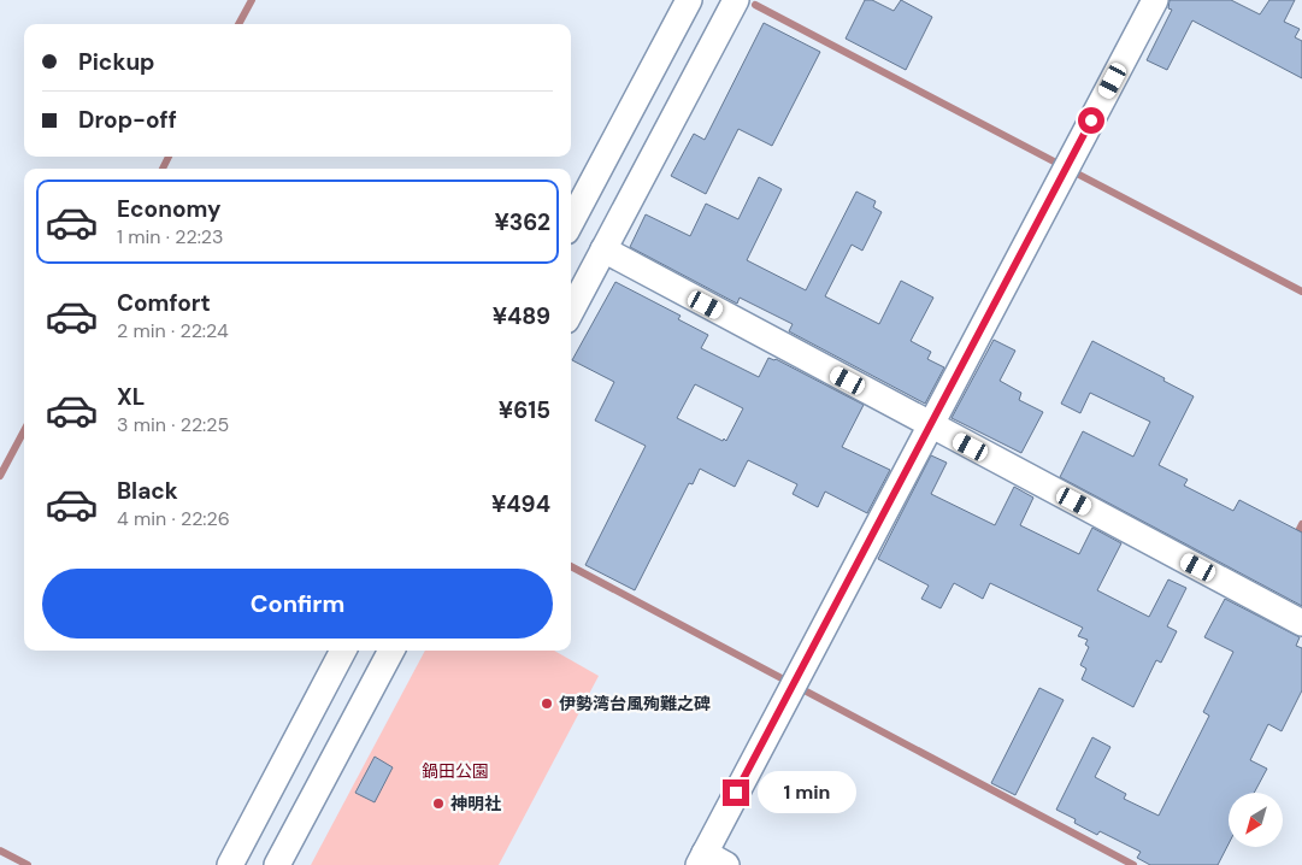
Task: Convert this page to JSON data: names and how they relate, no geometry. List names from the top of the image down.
{
  "parks": ["鍋田公園"],
  "places": ["伊勢湾台風殉難之碑", "神明社"],
  "north": "bottom left",
  "page": {
    "banner": ["Pickup", "Drop-off"],
    "list": [
      {
        "name": "Economy",
        "note": "1 min · 22:23",
        "value": "¥362"
      },
      {
        "name": "Comfort",
        "note": "2 min · 22:24",
        "value": "¥489"
      },
      {
        "name": "XL",
        "note": "3 min · 22:25",
        "value": "¥615"
      },
      {
        "name": "Black",
        "note": "4 min · 22:26",
        "value": "¥494"
      }
    ],
    "buttons": "Confirm",
    "bubble": "1 min"
  }
}
